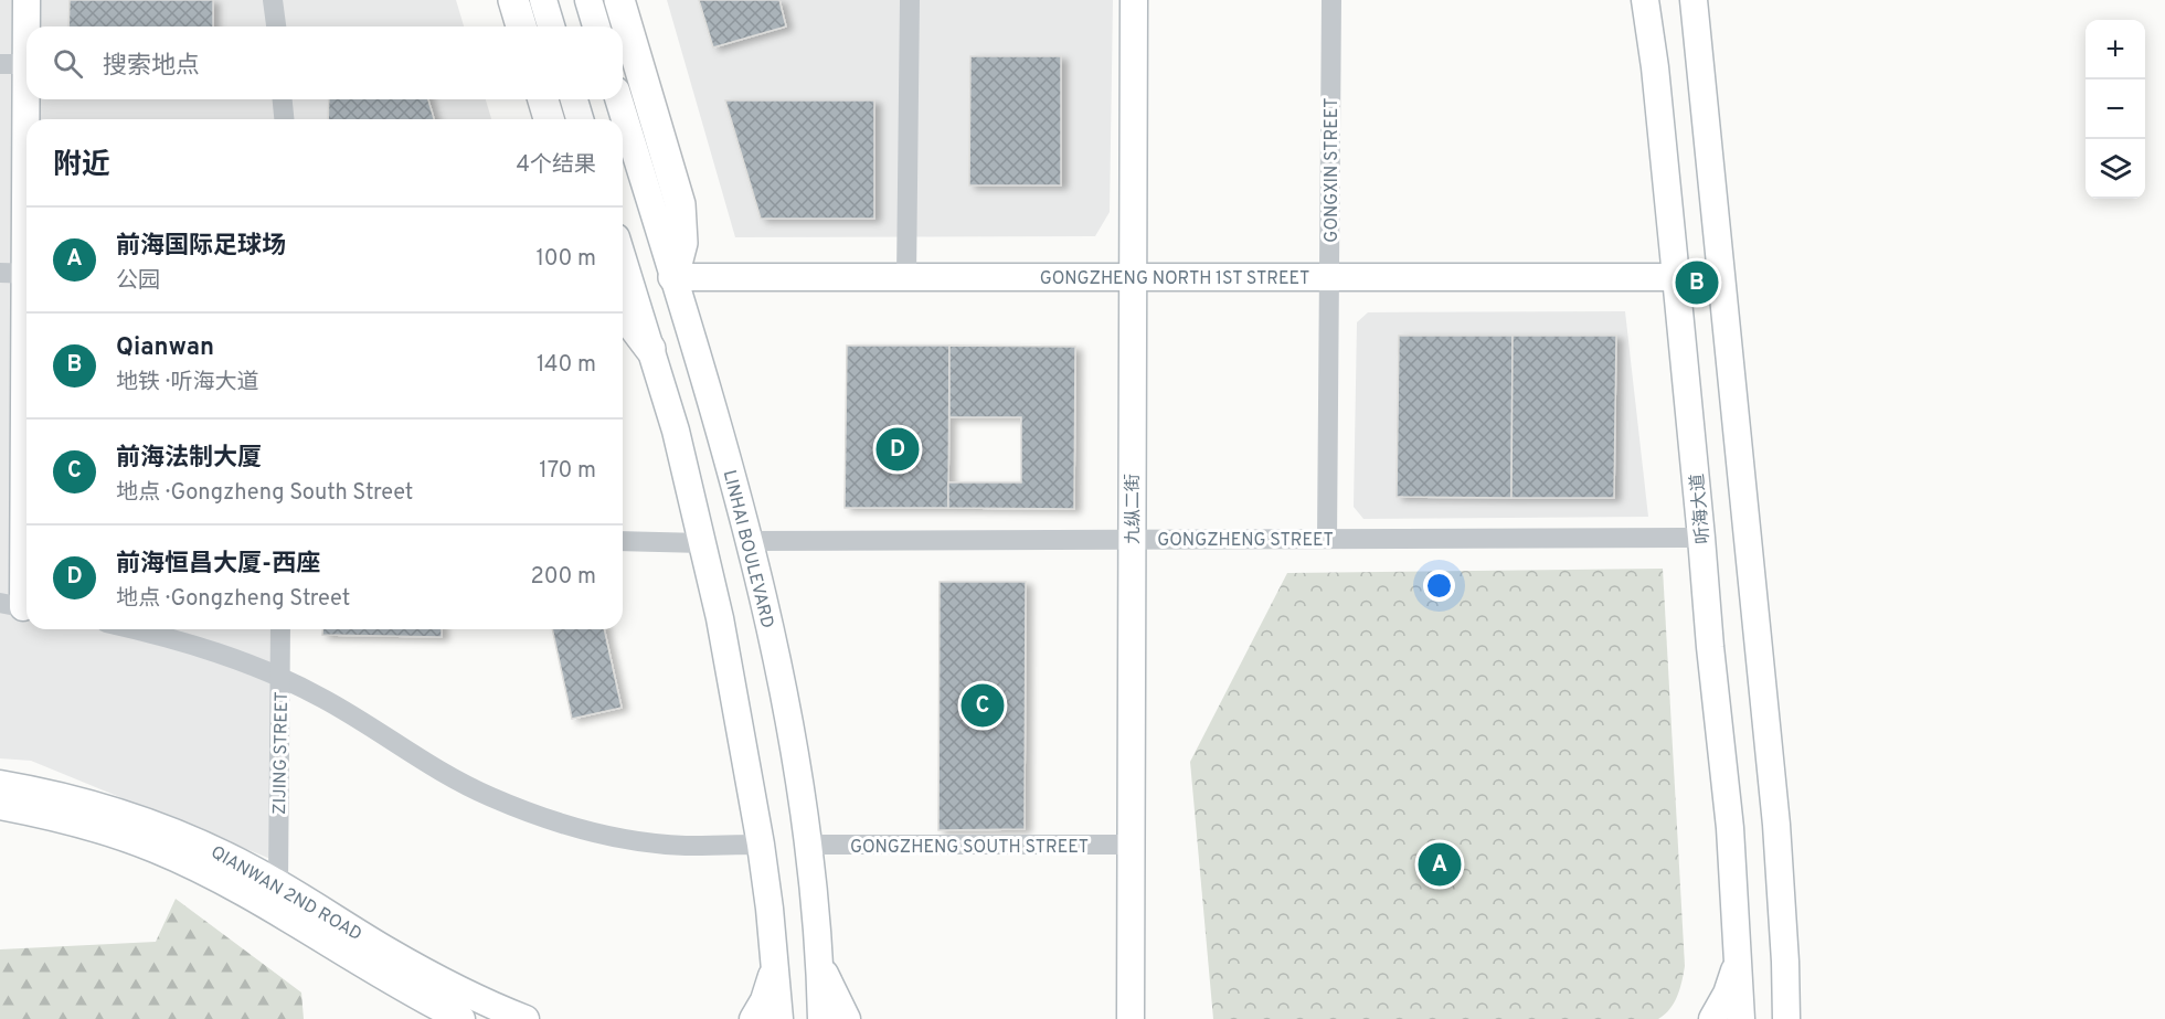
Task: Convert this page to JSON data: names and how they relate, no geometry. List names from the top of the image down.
{
  "streets": {
    "main road": [
      "GONGZHENG NORTH 1ST STREET",
      "九纵二街",
      "听海大道",
      "LINHAI BOULEVARD",
      "QIANWAN 2ND ROAD"
    ],
    "street": [
      "GONGXIN STREET",
      "GONGZHENG STREET",
      "ZIJING STREET",
      "GONGZHENG SOUTH STREET"
    ]
  },
  "crossings": [
    ["GONGXIN STREET", "GONGZHENG NORTH 1ST STREET"],
    ["GONGXIN STREET", "GONGZHENG STREET"],
    ["GONGZHENG NORTH 1ST STREET", "九纵二街"],
    ["GONGZHENG NORTH 1ST STREET", "听海大道"],
    ["GONGZHENG NORTH 1ST STREET", "LINHAI BOULEVARD"],
    ["九纵二街", "GONGZHENG STREET"],
    ["九纵二街", "GONGZHENG SOUTH STREET"],
    ["听海大道", "GONGZHENG STREET"],
    ["GONGZHENG STREET", "LINHAI BOULEVARD"],
    ["LINHAI BOULEVARD", "GONGZHENG SOUTH STREET"],
    ["ZIJING STREET", "QIANWAN 2ND ROAD"]
  ],
  "page": {
    "map_buttons": ["+", "−"],
    "search": "搜索地点",
    "heading": ["附近", "4个结果"],
    "list": [
      {
        "mark": "A",
        "name": "前海国际足球场",
        "note": "公园",
        "value": "100 m"
      },
      {
        "mark": "B",
        "name": "Qianwan",
        "note": "地铁 · 听海大道",
        "value": "140 m"
      },
      {
        "mark": "C",
        "name": "前海法制大厦",
        "note": "地点 · Gongzheng South Street",
        "value": "170 m"
      },
      {
        "mark": "D",
        "name": "前海恒昌大厦-西座",
        "note": "地点 · Gongzheng Street",
        "value": "200 m"
      }
    ],
    "pins": [
      "B",
      "D",
      "C",
      "A"
    ]
  }
}
